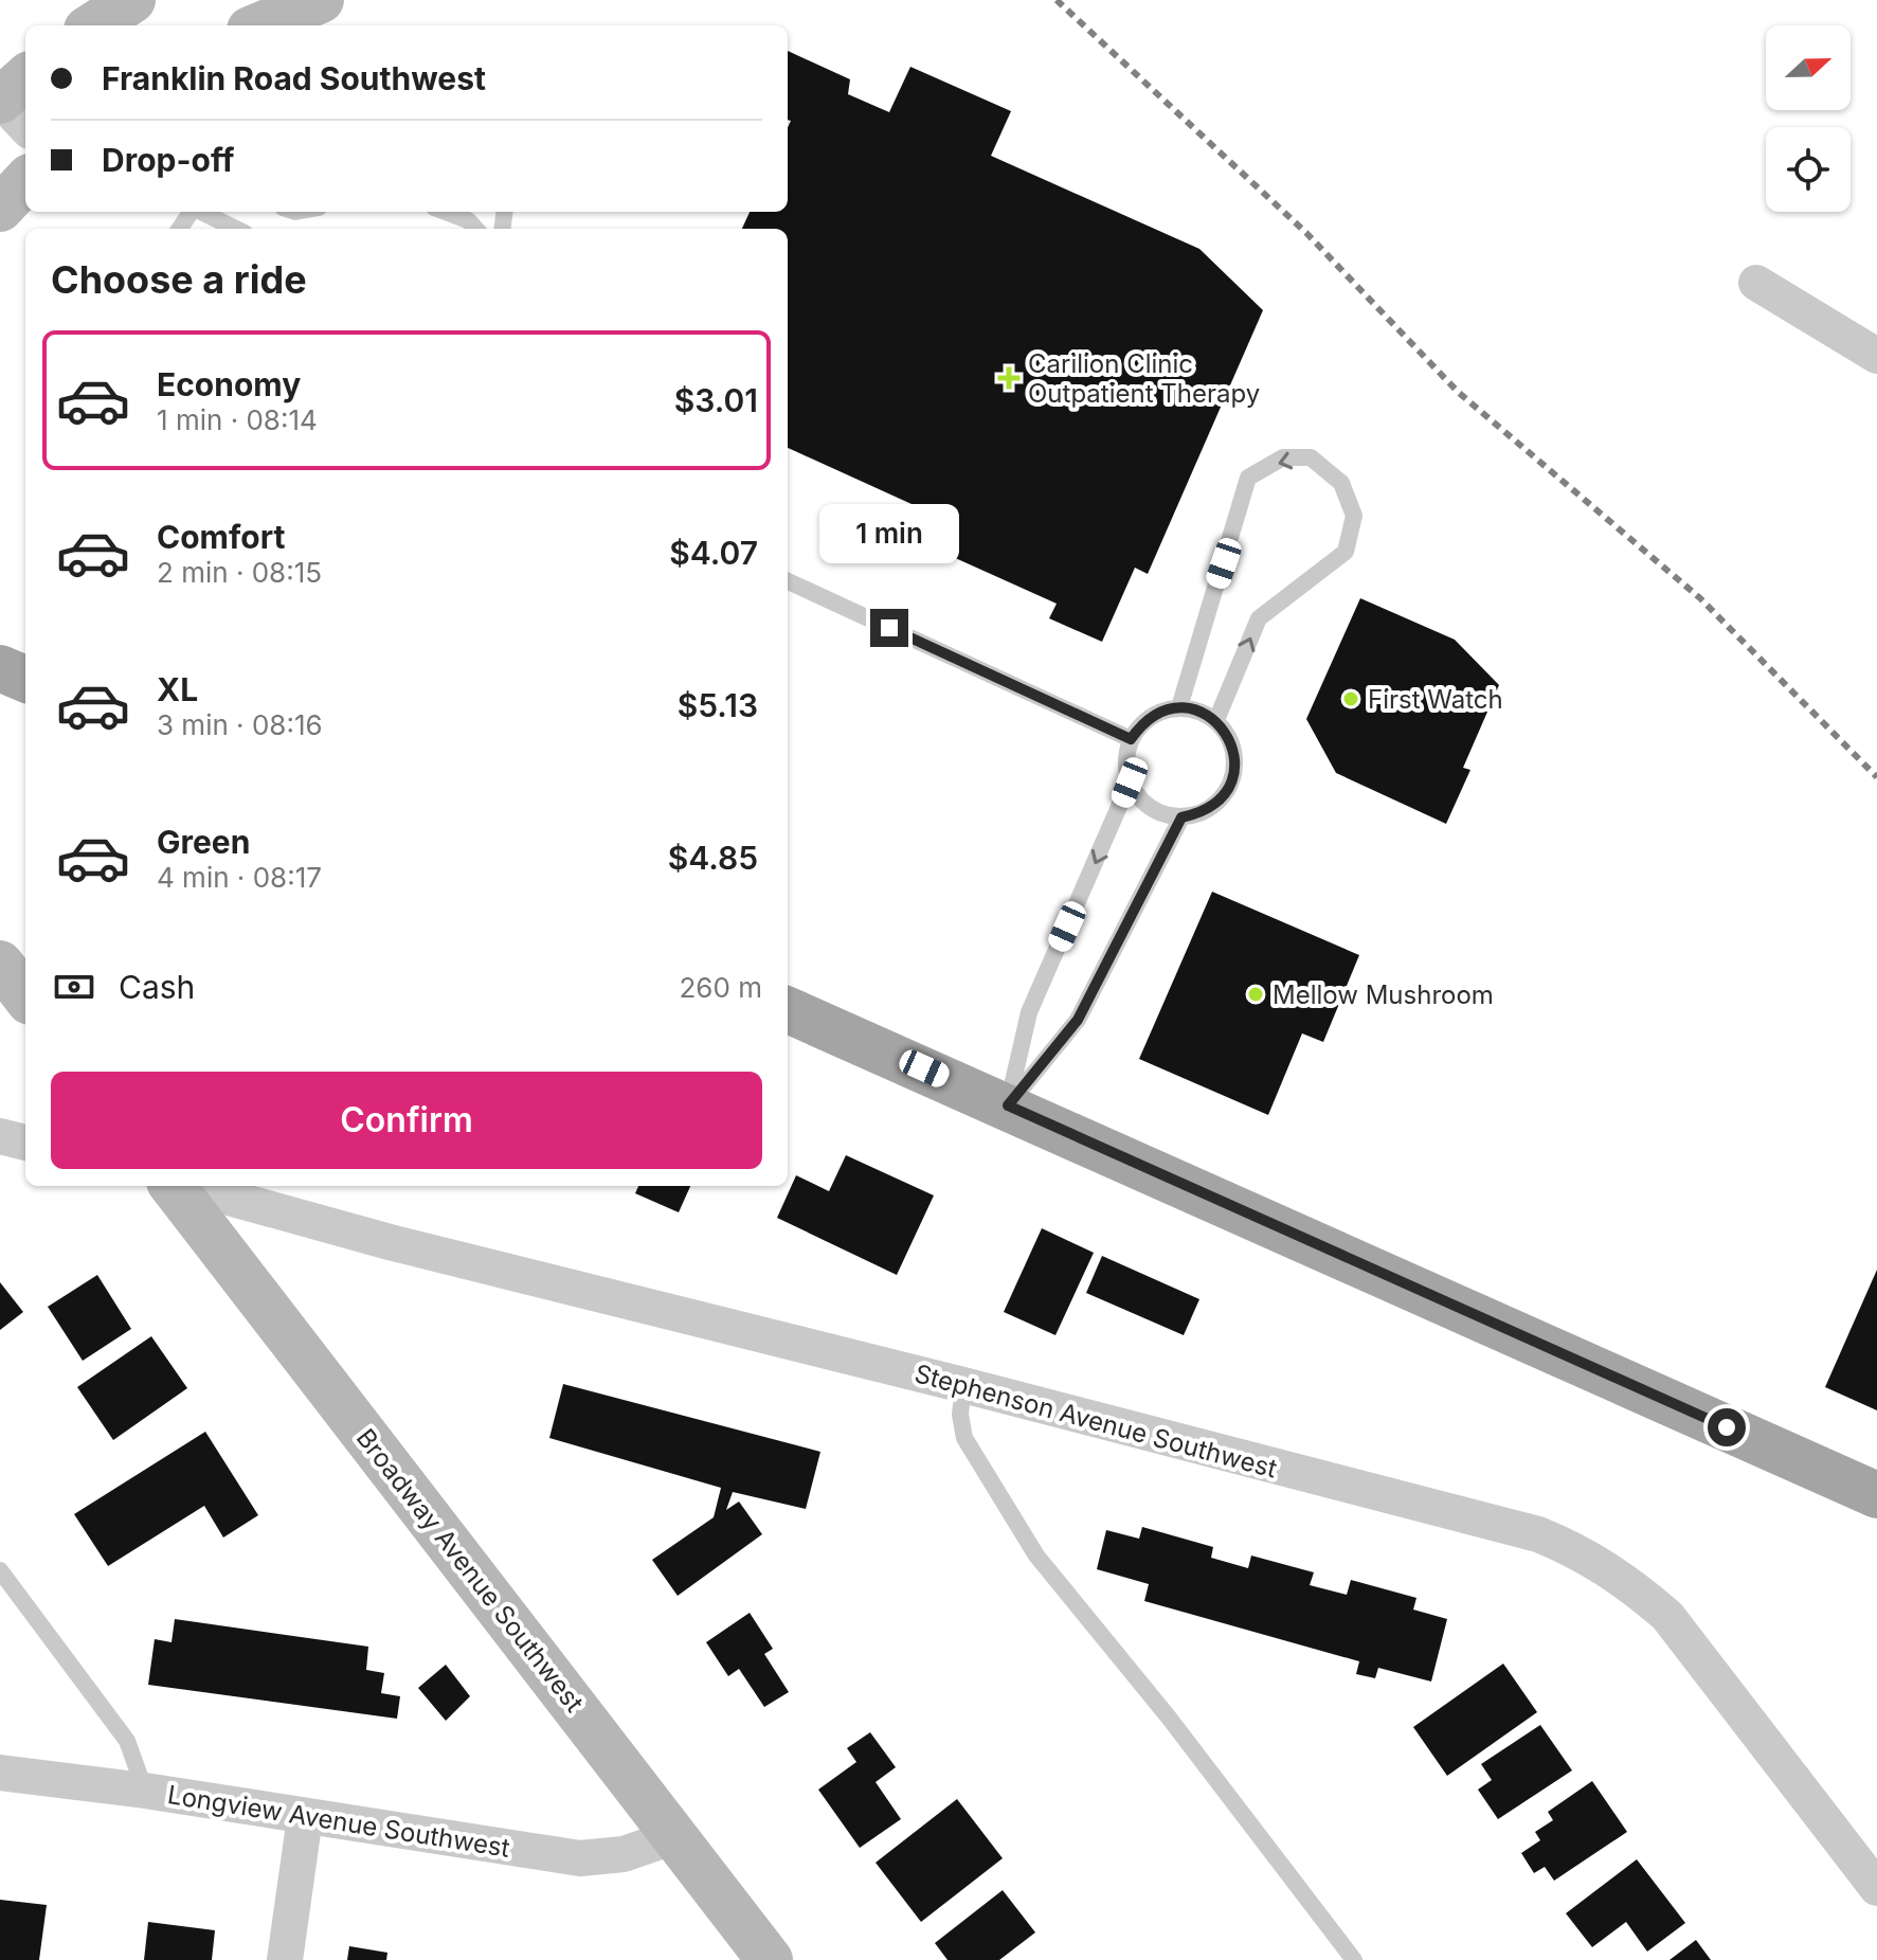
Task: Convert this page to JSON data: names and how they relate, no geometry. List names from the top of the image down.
{
  "streets": {
    "street": ["Stephenson Avenue Southwest", "Broadway Avenue Southwest", "Longview Avenue Southwest"]
  },
  "crossings": [
    ["Broadway Avenue Southwest", "Longview Avenue Southwest"]
  ],
  "places": {
    "health": ["Carilion Clinic Outpatient Therapy"],
    "other": ["First Watch", "Mellow Mushroom"]
  },
  "north": "right",
  "page": {
    "banner": ["Franklin Road Southwest", "Drop-off"],
    "heading": "Choose a ride",
    "list": [
      {
        "name": "Economy",
        "note": "1 min · 08:14",
        "value": "$3.01"
      },
      {
        "name": "Comfort",
        "note": "2 min · 08:15",
        "value": "$4.07"
      },
      {
        "name": "XL",
        "note": "3 min · 08:16",
        "value": "$5.13"
      },
      {
        "name": "Green",
        "note": "4 min · 08:17",
        "value": "$4.85"
      }
    ],
    "bubble": "1 min",
    "pay": ["Cash", "260 m"],
    "buttons": "Confirm"
  }
}
